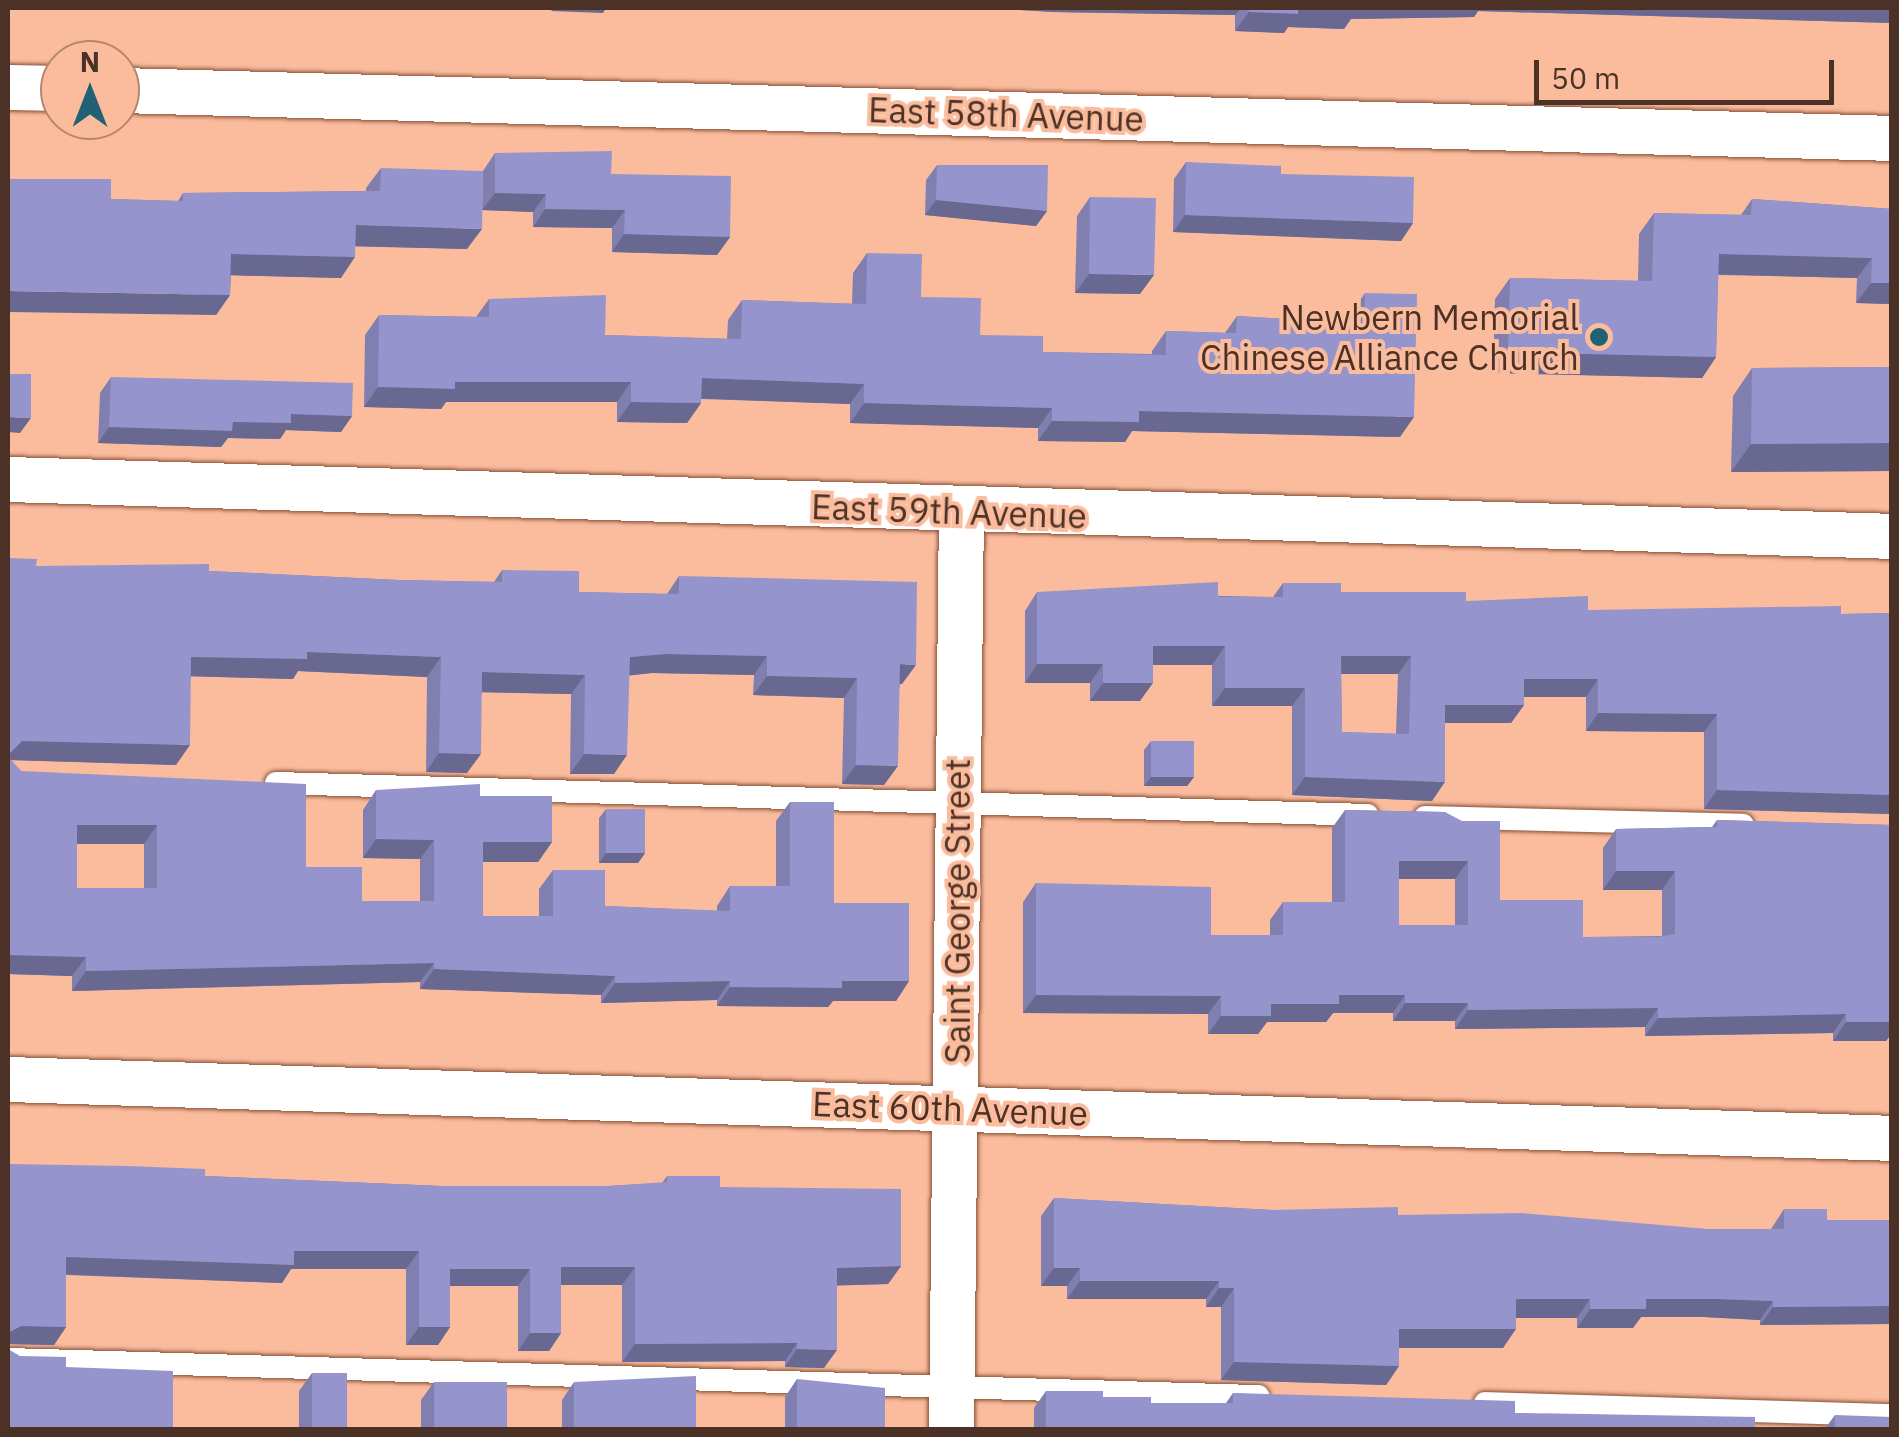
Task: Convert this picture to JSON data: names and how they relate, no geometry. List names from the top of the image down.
{
  "streets": {
    "street": [
      "East 58th Avenue",
      "East 59th Avenue",
      "Saint George Street",
      "East 60th Avenue"
    ]
  },
  "crossings": [
    ["East 59th Avenue", "Saint George Street"],
    ["Saint George Street", "East 60th Avenue"]
  ],
  "places": ["Newbern Memorial Chinese Alliance Church"],
  "scale_bar": "50 m",
  "north": "top"
}
